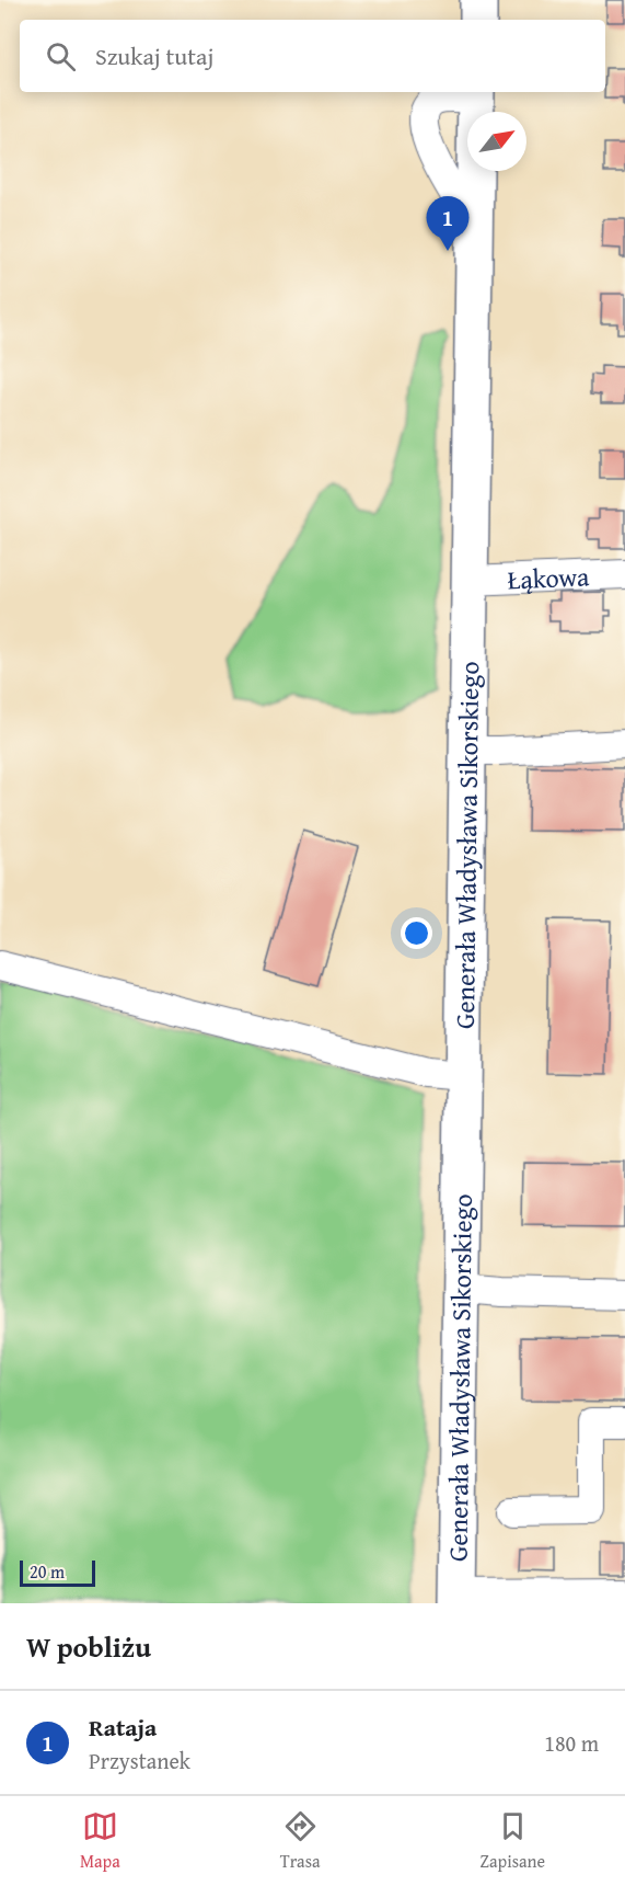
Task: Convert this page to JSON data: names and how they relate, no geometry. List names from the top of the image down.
{
  "streets": {
    "main road": ["Generała Władysława Sikorskiego"],
    "street": ["Łąkowa"]
  },
  "crossings": [
    ["Łąkowa", "Generała Władysława Sikorskiego"]
  ],
  "scale_bar": "20 m",
  "north": "top right",
  "page": {
    "search": "Szukaj tutaj",
    "pins": "1",
    "scale": "20 m",
    "heading": "W pobliżu",
    "list": [
      {
        "mark": "1",
        "name": "Rataja",
        "note": "Przystanek",
        "value": "180 m"
      }
    ],
    "nav": ["Mapa", "Trasa", "Zapisane"]
  }
}
